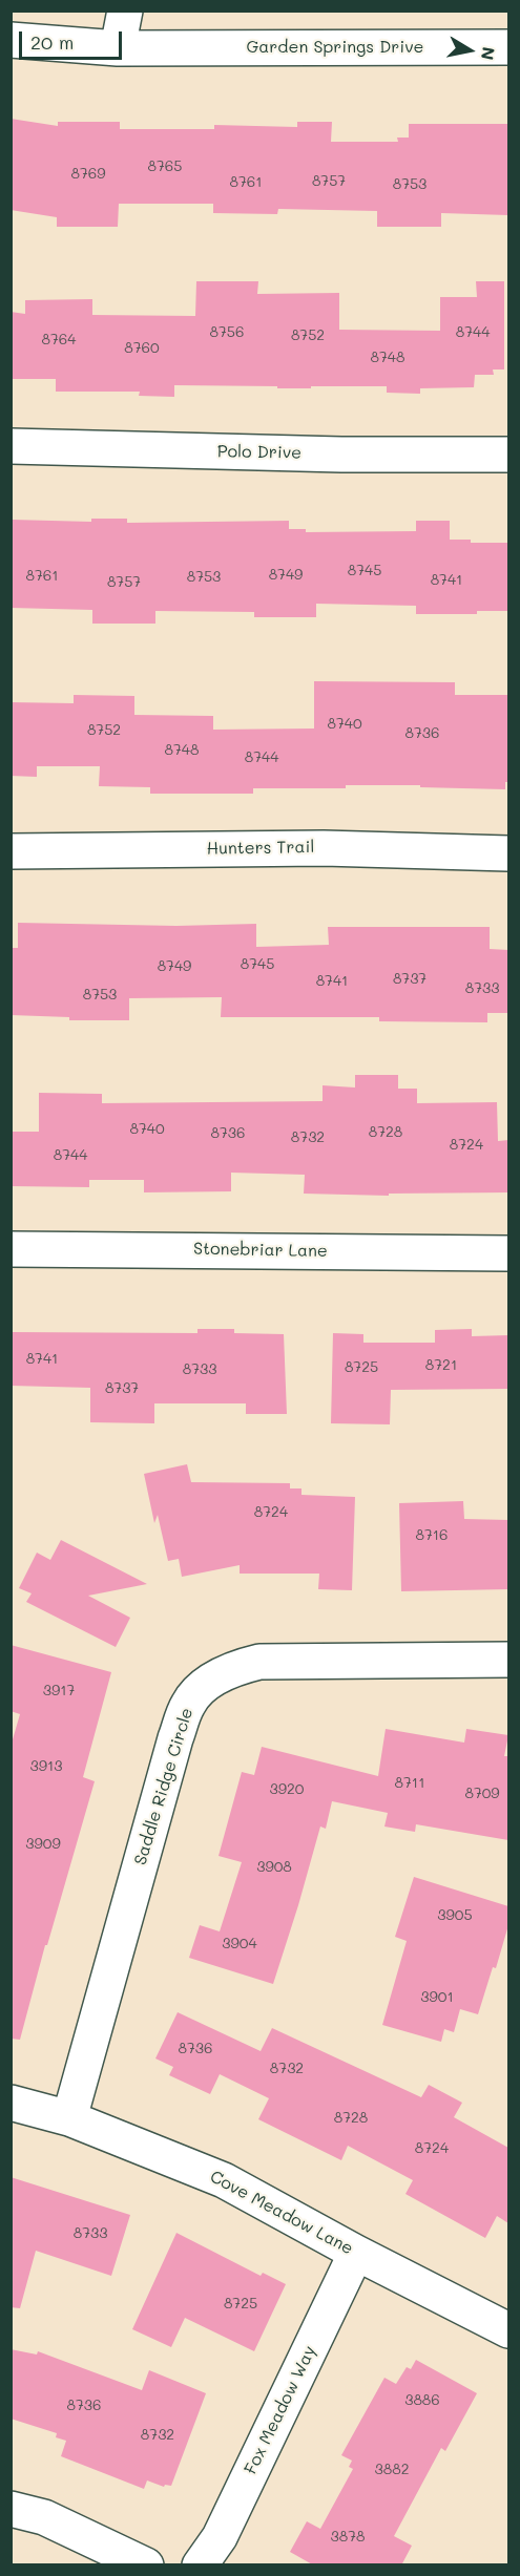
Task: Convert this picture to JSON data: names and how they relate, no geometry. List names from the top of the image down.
{
  "streets": {
    "street": [
      "Garden Springs Drive",
      "Polo Drive",
      "Hunters Trail",
      "Stonebriar Lane",
      "Saddle Ridge Circle",
      "Cove Meadow Lane",
      "Fox Meadow Way"
    ]
  },
  "crossings": [
    ["Saddle Ridge Circle", "Cove Meadow Lane"],
    ["Cove Meadow Lane", "Fox Meadow Way"]
  ],
  "house_numbers": [
    "8765",
    "8769",
    "8757",
    "8761",
    "8753",
    "8756",
    "8744",
    "8752",
    "8764",
    "8760",
    "8748",
    "8745",
    "8749",
    "8761",
    "8753",
    "8741",
    "8757",
    "8740",
    "8752",
    "8736",
    "8748",
    "8744",
    "8745",
    "8749",
    "8737",
    "8741",
    "8733",
    "8753",
    "8740",
    "8728",
    "8736",
    "8732",
    "8724",
    "8744",
    "8741",
    "8721",
    "8725",
    "8733",
    "8737",
    "8724",
    "8716",
    "3917",
    "3913",
    "8711",
    "3920",
    "8709",
    "3909",
    "3908",
    "3905",
    "3904",
    "3901",
    "8736",
    "8732",
    "8728",
    "8724",
    "8733",
    "8725",
    "3886",
    "8736",
    "8732",
    "3882",
    "3878"
  ],
  "scale_bar": "20 m",
  "north": "right"
}
